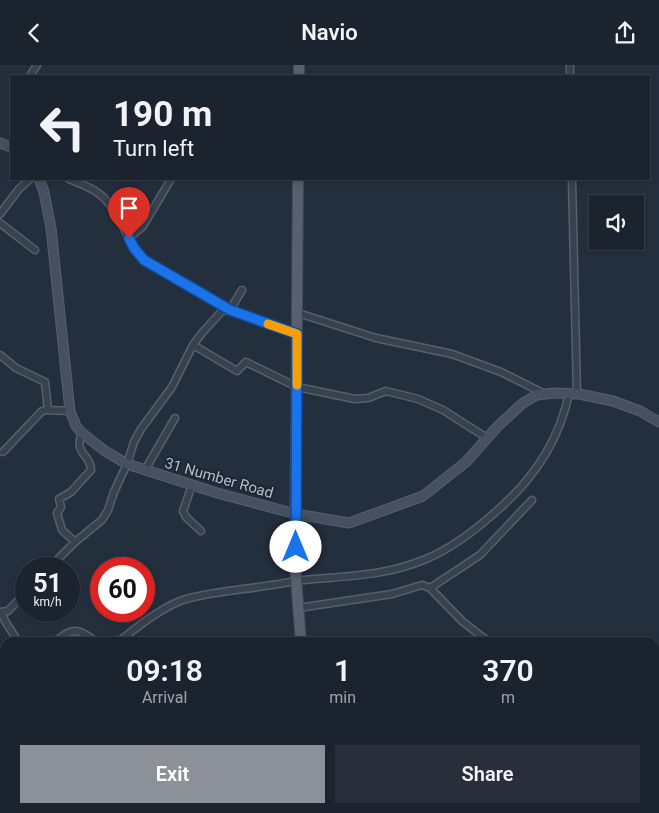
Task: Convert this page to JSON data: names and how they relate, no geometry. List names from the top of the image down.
{
  "streets": {
    "main road": ["31 Number Road"]
  },
  "page": {
    "header": "Navio",
    "turn": ["190 m", "Turn left"],
    "speed": "51 km/h",
    "limit": "60",
    "eta": [
      "09:18",
      "Arrival",
      "1",
      "min",
      "370",
      "m"
    ],
    "buttons": ["Exit", "Share"]
  }
}
